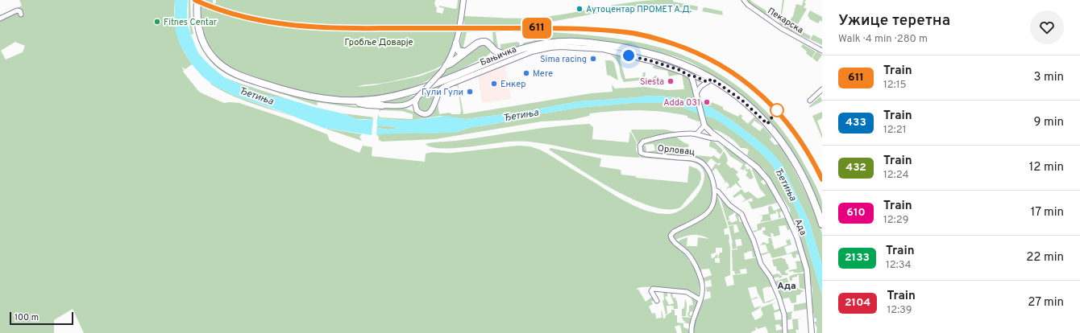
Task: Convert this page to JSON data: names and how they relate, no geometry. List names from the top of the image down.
{
  "streets": {
    "street": [
      "Пекарска",
      "Бањичка",
      "Орловац",
      "Ада"
    ]
  },
  "crossings": [
    ["Орловац", "Ада"]
  ],
  "districts": ["Ада"],
  "water": ["Ђетиња"],
  "parks": ["Гробље Доварје"],
  "places": [
    "Аутоцентар ПРОМЕТ А.Д.",
    "Fitnes Centar",
    "Sima racing",
    "Mere",
    "Siesta",
    "Енкер",
    "Гули Гули",
    "Adda 031"
  ],
  "scale_bar": "100 m",
  "page": {
    "on_map": "611",
    "heading": ["Ужице теретна", "Walk · 4 min · 280 m"],
    "list": [
      {
        "mark": "611",
        "name": "Train",
        "note": "12:15",
        "value": "3 min"
      },
      {
        "mark": "433",
        "name": "Train",
        "note": "12:21",
        "value": "9 min"
      },
      {
        "mark": "432",
        "name": "Train",
        "note": "12:24",
        "value": "12 min"
      },
      {
        "mark": "610",
        "name": "Train",
        "note": "12:29",
        "value": "17 min"
      },
      {
        "mark": "2133",
        "name": "Train",
        "note": "12:34",
        "value": "22 min"
      },
      {
        "mark": "2104",
        "name": "Train",
        "note": "12:39",
        "value": "27 min"
      }
    ],
    "scale": "100 m"
  }
}
